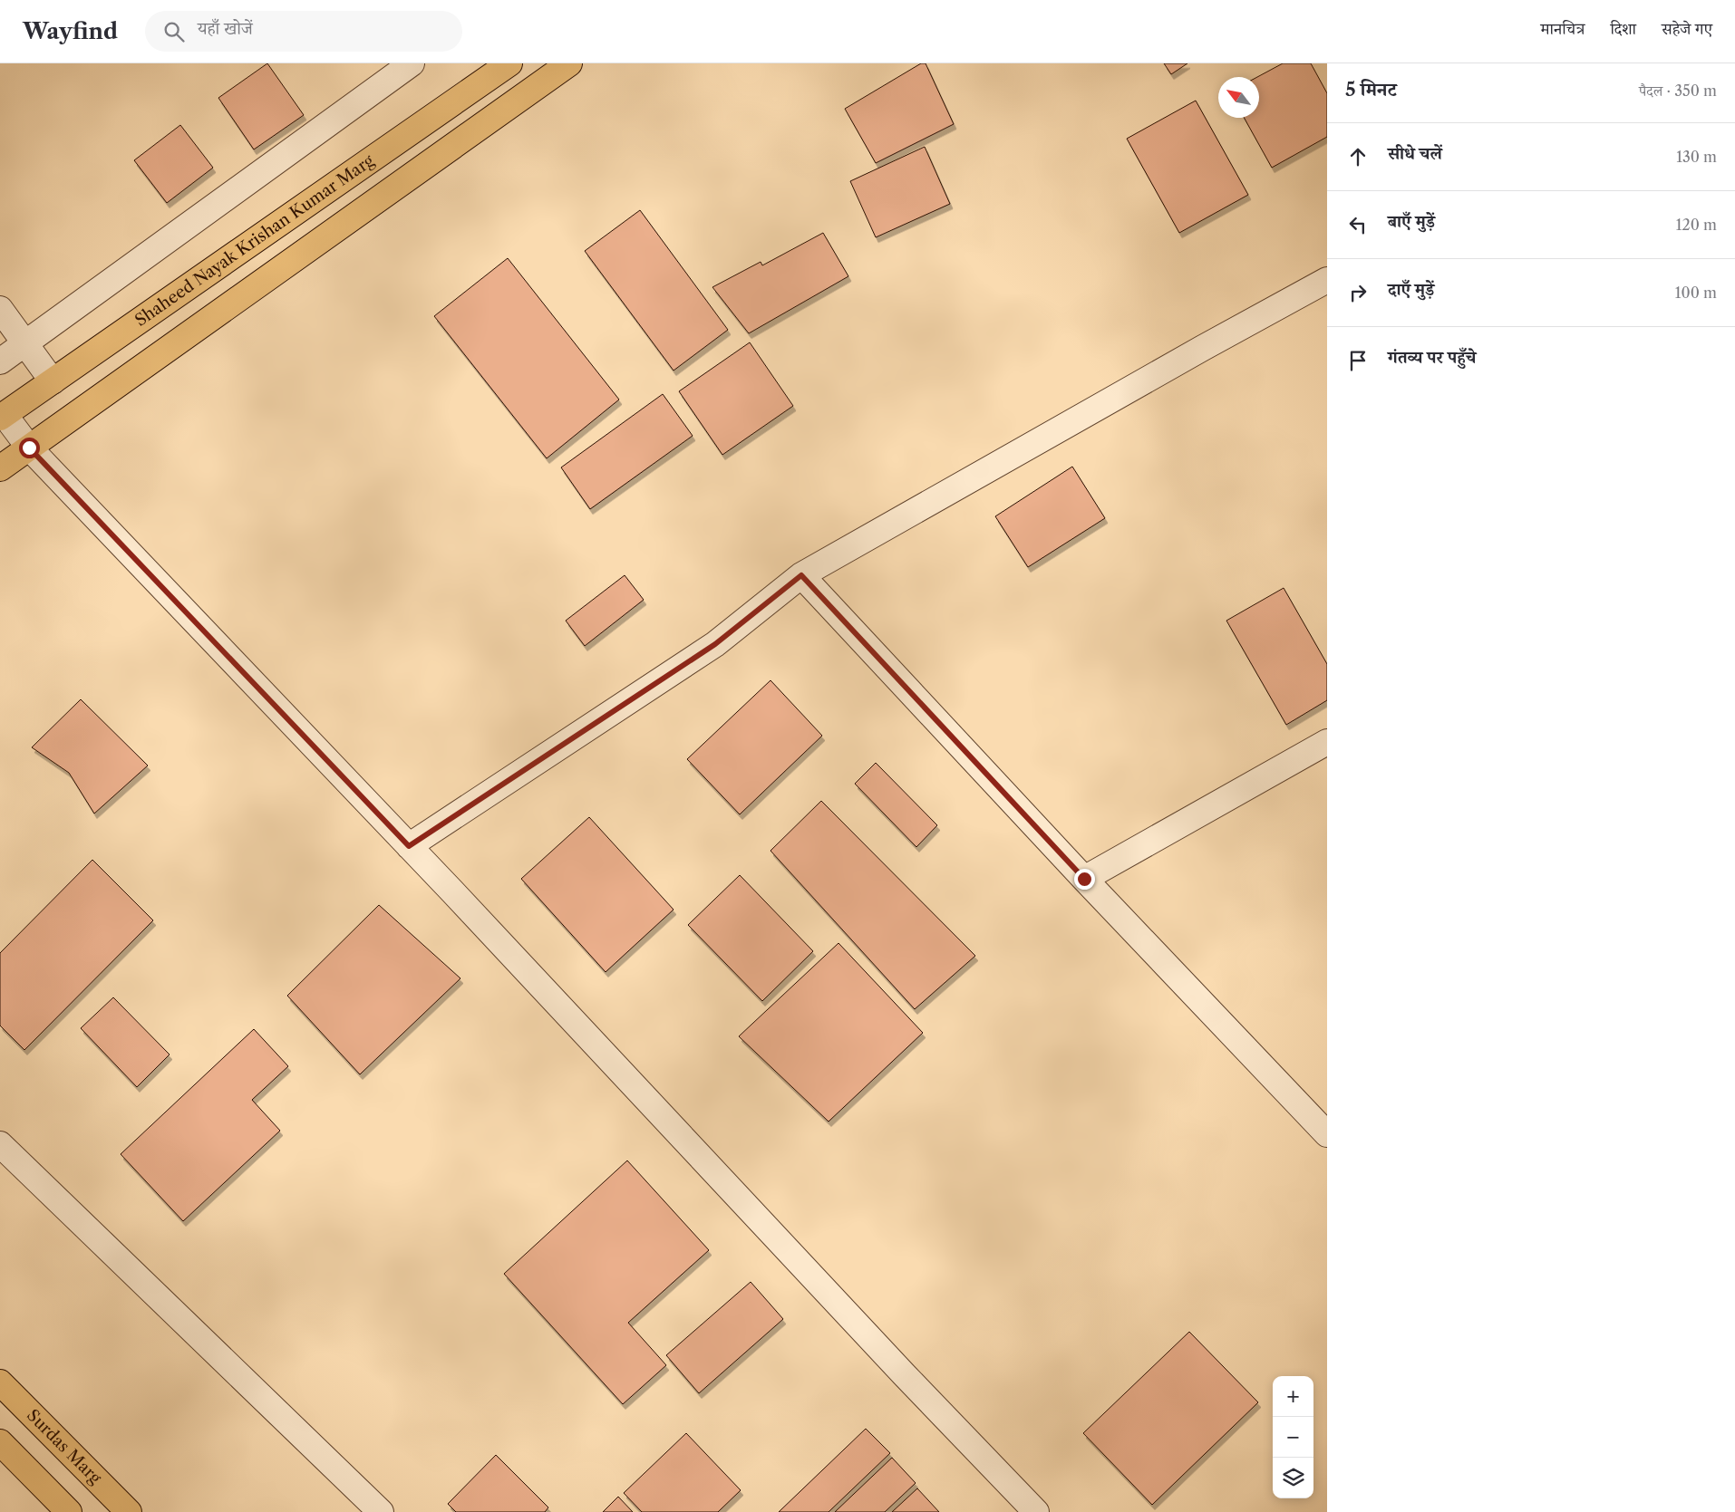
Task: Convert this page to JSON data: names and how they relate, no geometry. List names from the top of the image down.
{
  "streets": {
    "main road": ["Shaheed Nayak Krishan Kumar Marg", "Surdas Marg"]
  },
  "north": "top left",
  "page": {
    "header": "Wayfind",
    "search": "यहाँ खोजें",
    "nav": ["मानचित्र", "दिशा", "सहेजे गए"],
    "heading": ["5 मिनट", "पैदल · 350 m"],
    "list": [
      ["सीधे चलें", "130 m"],
      ["बाएँ मुड़ें", "120 m"],
      ["दाएँ मुड़ें", "100 m"],
      "गंतव्य पर पहुँचे"
    ],
    "map_buttons": ["+", "−"]
  }
}
